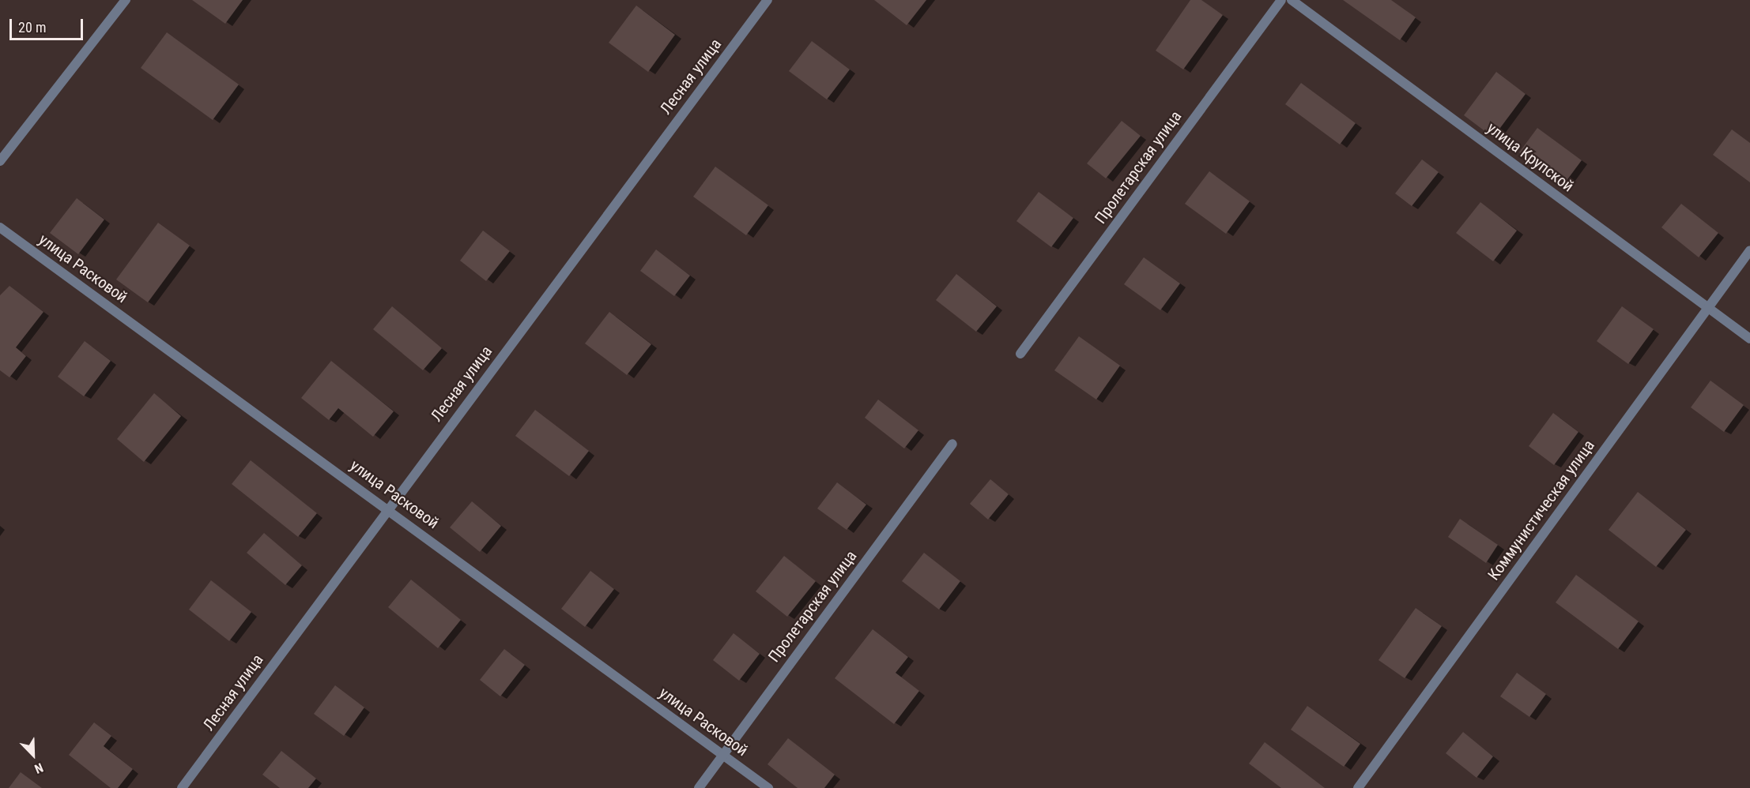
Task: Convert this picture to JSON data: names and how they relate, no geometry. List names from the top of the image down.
{
  "streets": {
    "street": [
      "Лесная улица",
      "улица Крупской",
      "Пролетарская улица",
      "улица Расковой",
      "Коммунистическая улица"
    ]
  },
  "crossings": [
    ["Лесная улица", "улица Расковой"],
    ["улица Крупской", "Коммунистическая улица"],
    ["Пролетарская улица", "улица Расковой"]
  ],
  "scale_bar": "20 m",
  "north": "bottom right"
}
